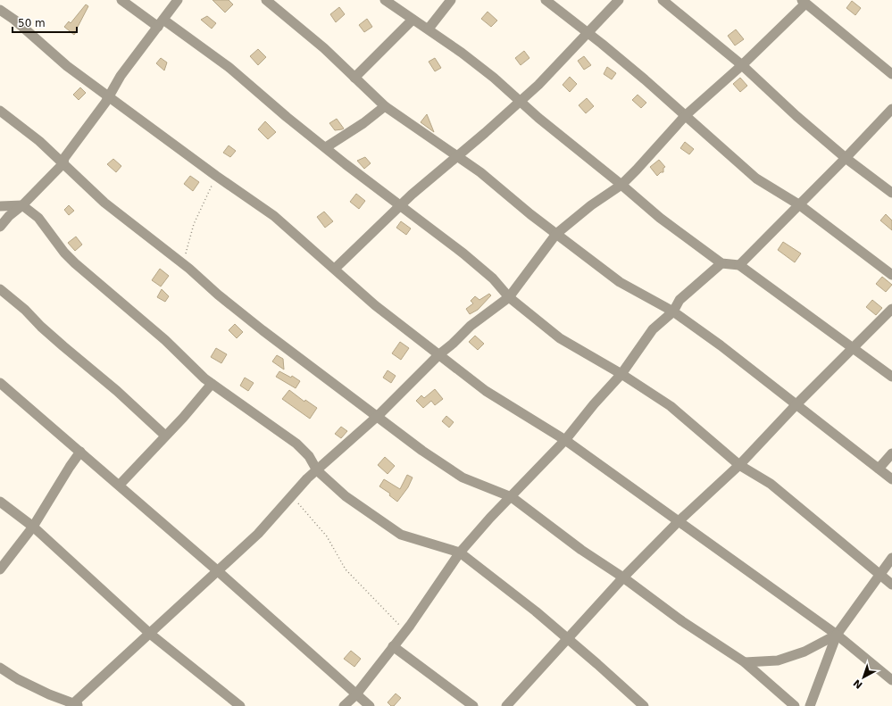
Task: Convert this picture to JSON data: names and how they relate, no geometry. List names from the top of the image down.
{
  "scale_bar": "50 m",
  "north": "bottom left"
}
